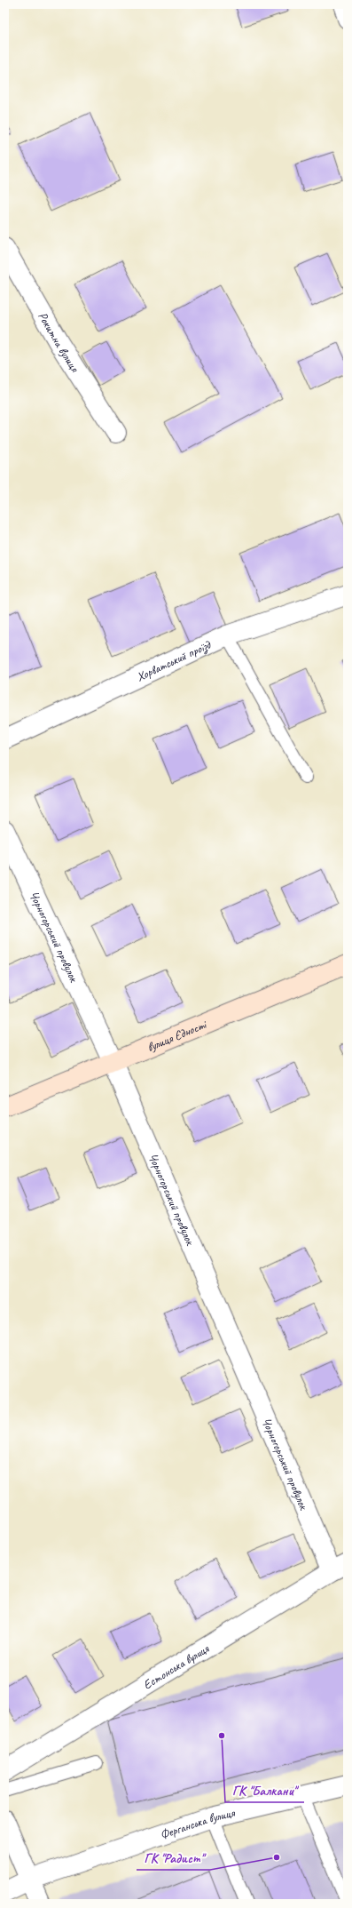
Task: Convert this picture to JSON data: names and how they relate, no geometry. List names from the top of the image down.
{
  "streets": {
    "main road": ["вулиця Єдності"],
    "street": [
      "Рокитна вулиця",
      "Хорватський проїзд",
      "Чорногорський провулок",
      "Естонська вулиця",
      "Ферганська вулиця"
    ]
  },
  "crossings": [
    ["Чорногорський провулок", "вулиця Єдності"],
    ["Чорногорський провулок", "Естонська вулиця"]
  ],
  "places": ["ГК \"Балкани\"", "ГК \"Радист\""]
}
